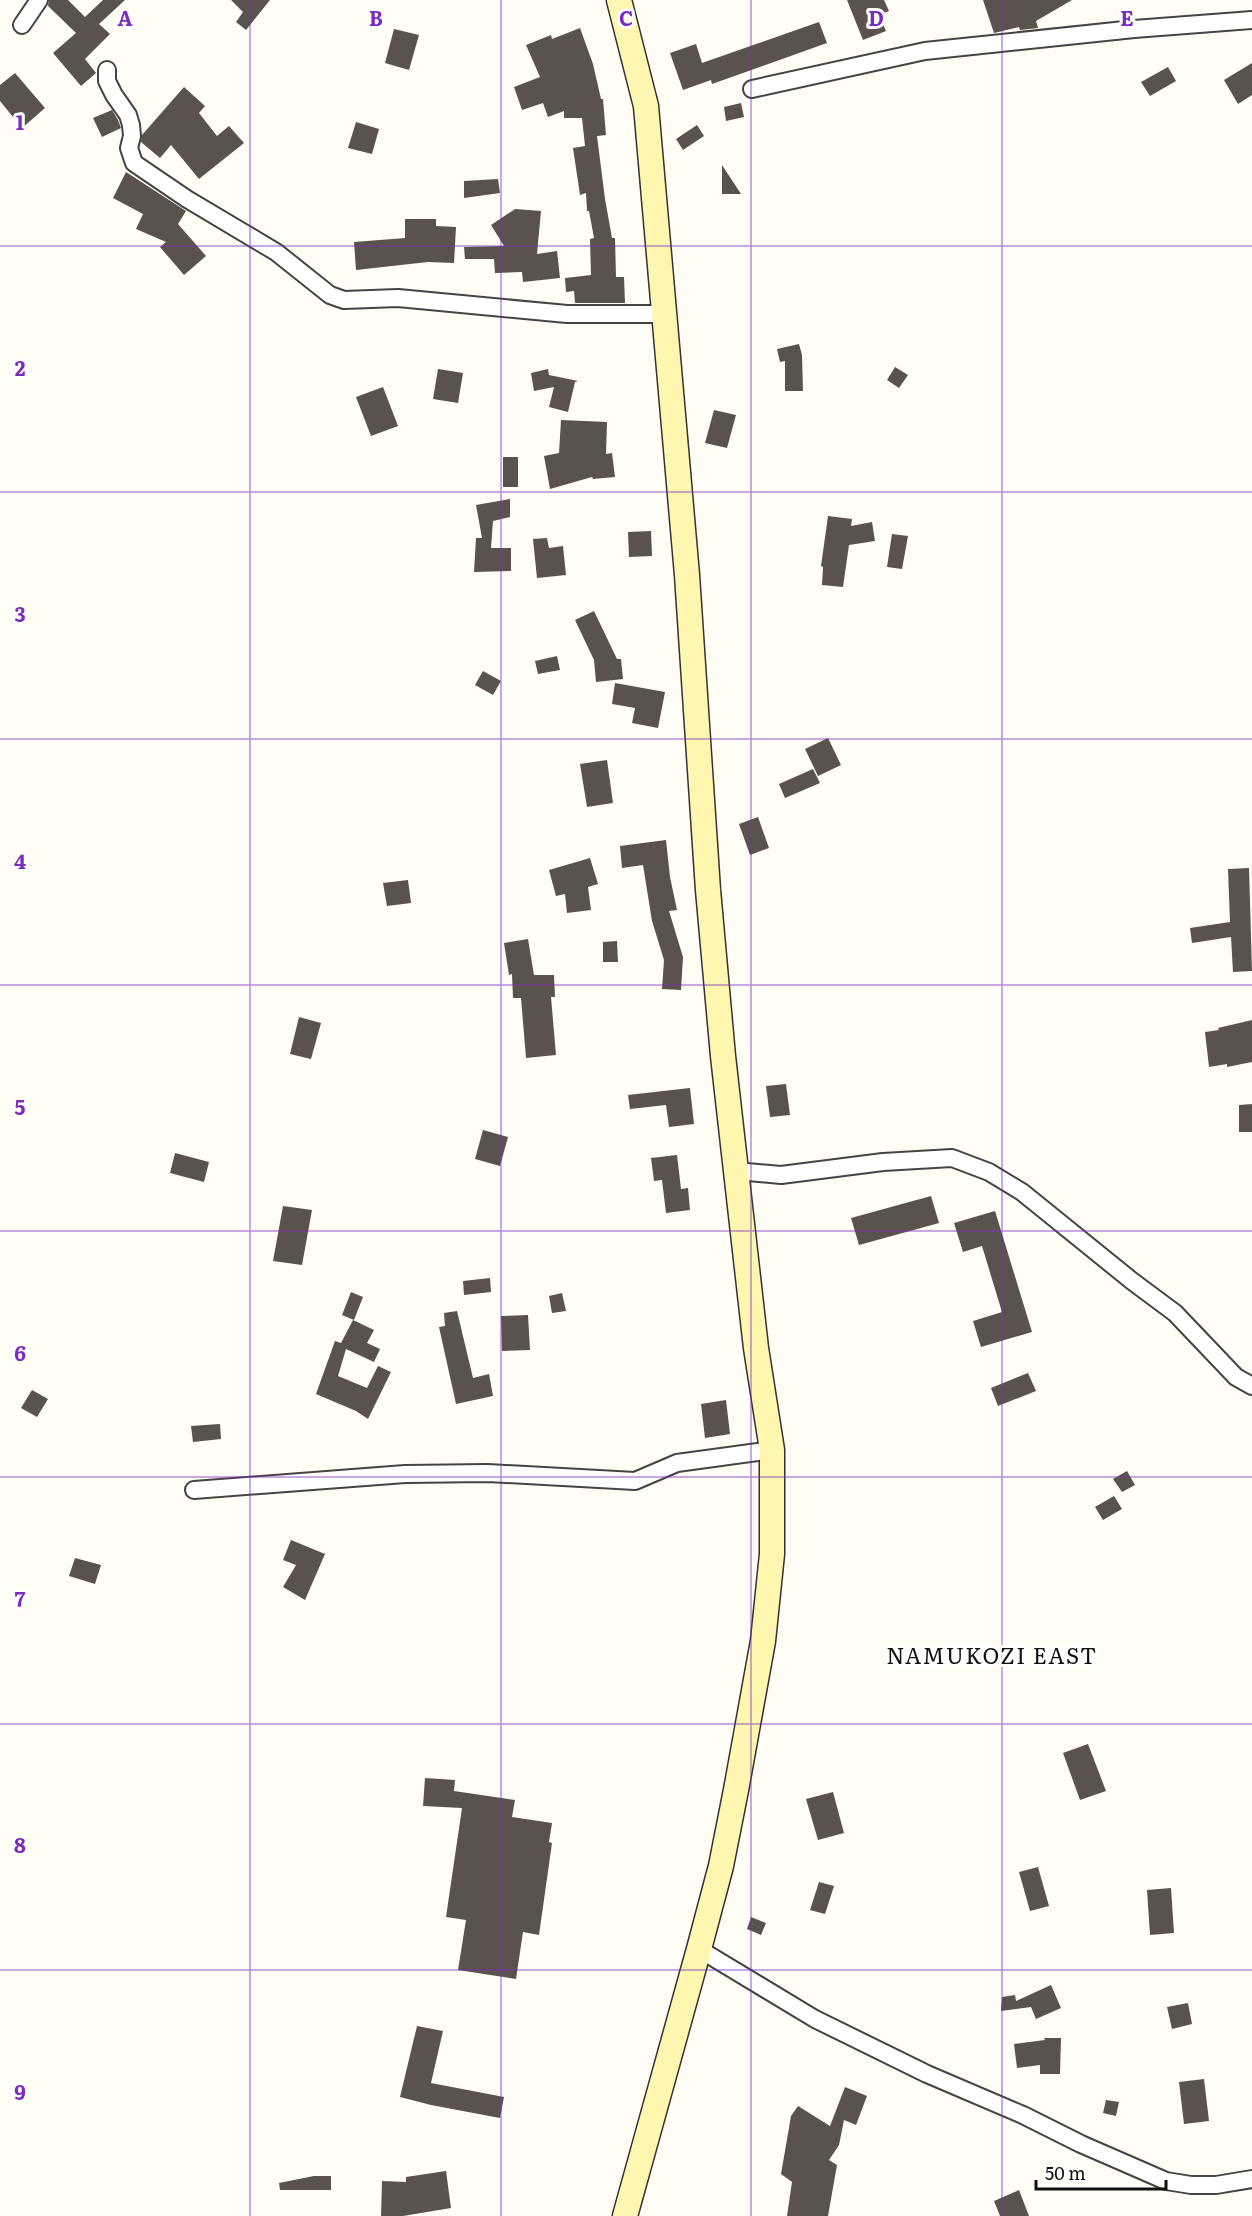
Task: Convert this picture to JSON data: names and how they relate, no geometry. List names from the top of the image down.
{
  "districts": ["NAMUKOZI EAST"],
  "scale_bar": "50 m",
  "grid": {
    "columns": [
      "A",
      "B",
      "C",
      "D",
      "E"
    ],
    "rows": [
      "1",
      "2",
      "3",
      "4",
      "5",
      "6",
      "7",
      "8",
      "9"
    ]
  }
}
